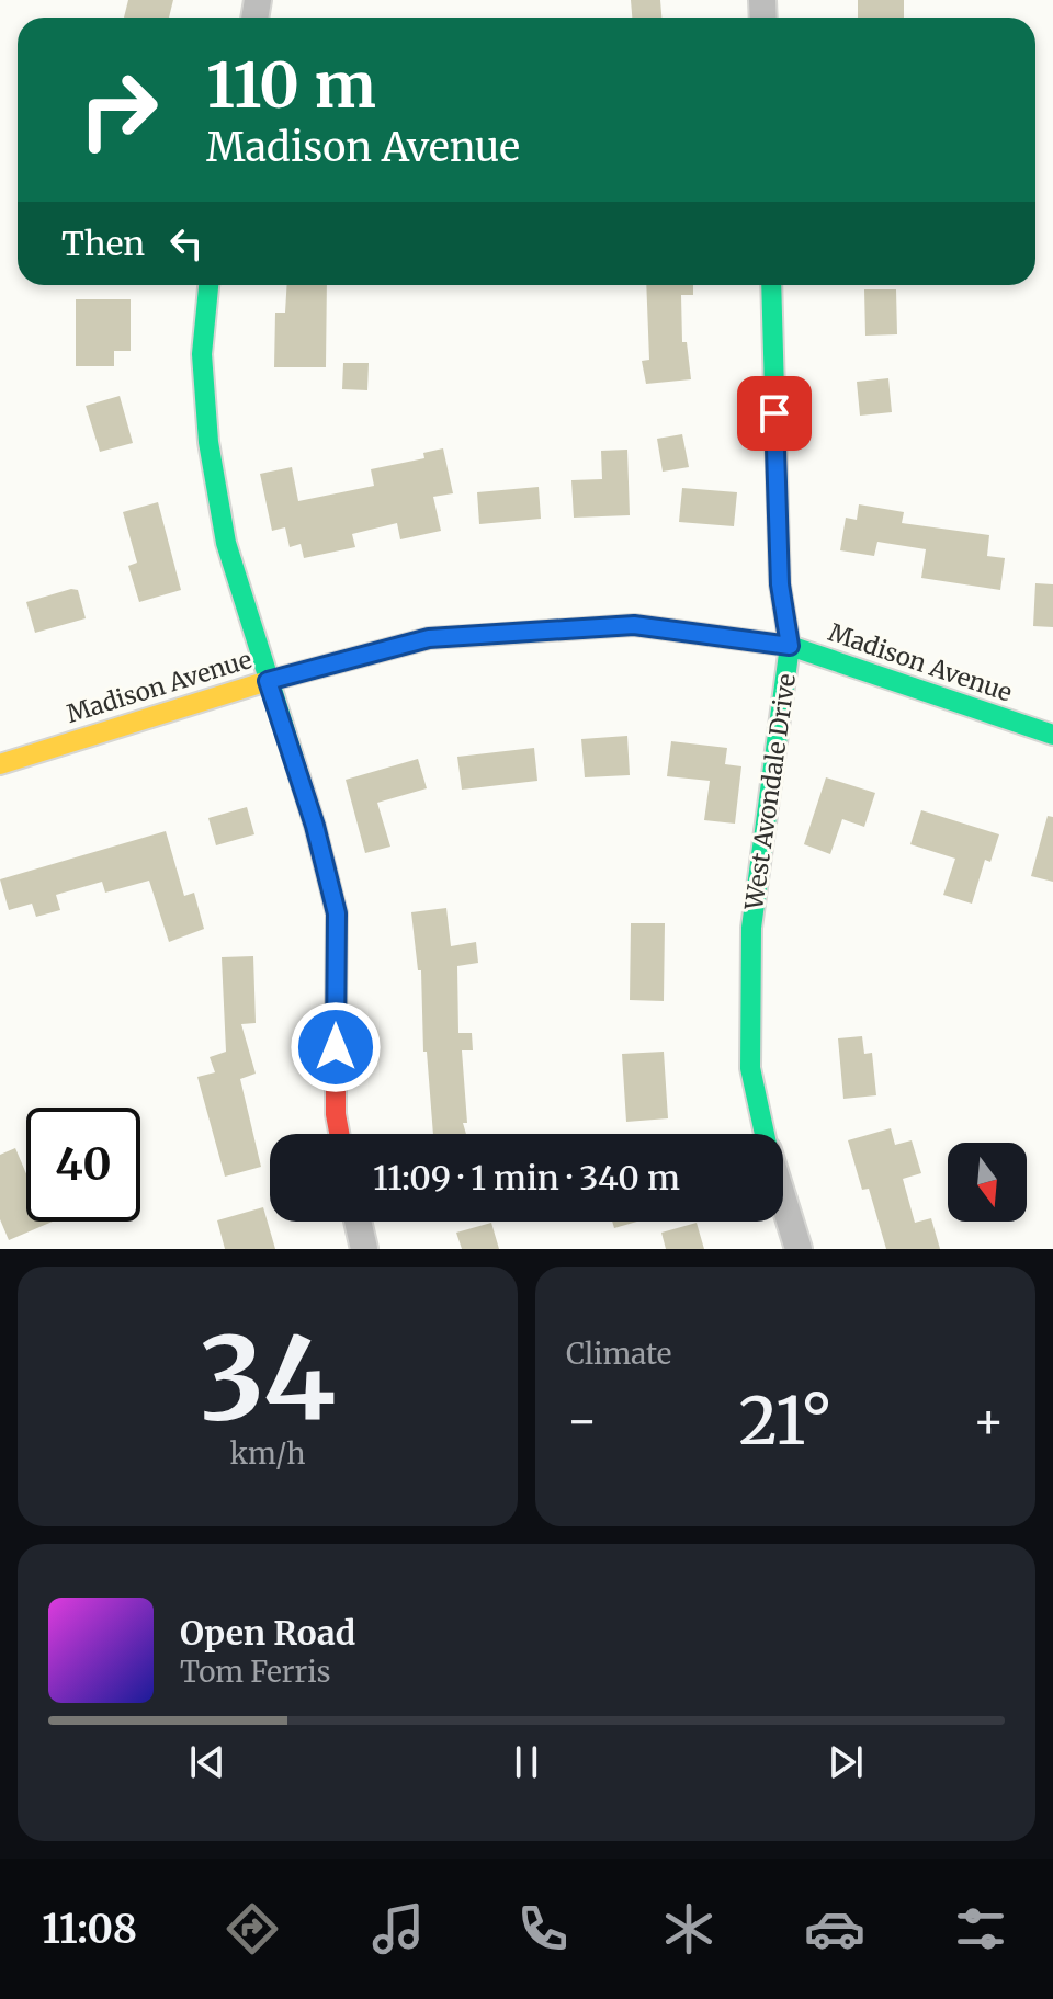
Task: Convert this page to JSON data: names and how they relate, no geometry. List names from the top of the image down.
{
  "streets": {
    "street": ["Madison Avenue", "West Avondale Drive"]
  },
  "crossings": [
    ["Madison Avenue", "West Avondale Drive"]
  ],
  "north": "bottom",
  "page": {
    "turn": ["110 m", "Madison Avenue"],
    "then": "Then",
    "limit": "40",
    "trip": "11:09 · 1 min · 340 m",
    "tile": [
      ["34", "km/h"],
      "Climate"
    ],
    "heat": ["−", "21°", "+"],
    "song": ["Open Road", "Tom Ferris"],
    "tabs": "11:08"
  }
}
